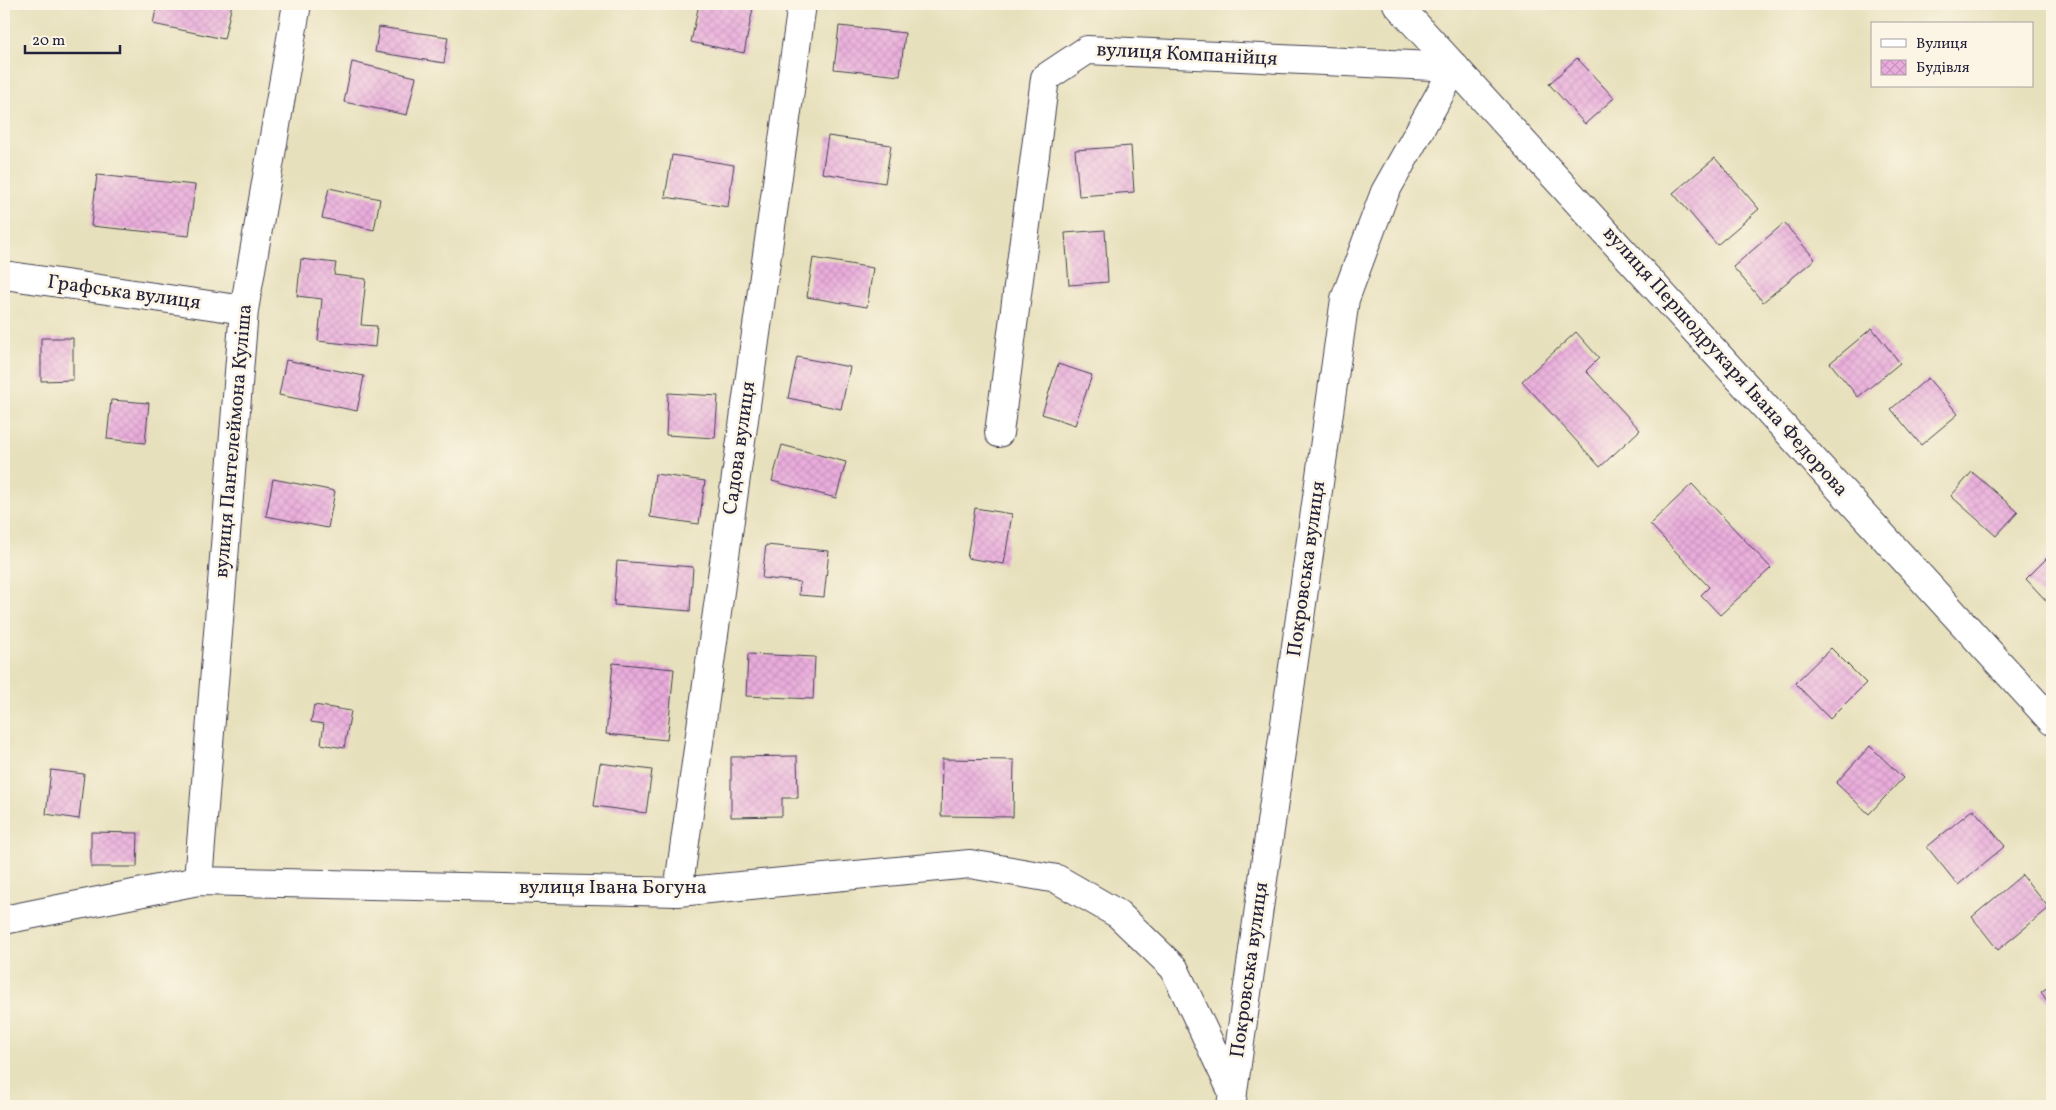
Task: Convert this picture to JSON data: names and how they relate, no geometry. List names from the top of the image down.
{
  "streets": {
    "street": [
      "вулиця Компанійця",
      "Графська вулиця",
      "вулиця Першодрукаря Івана Федорова",
      "вулиця Пантелеймона Куліша",
      "Садова вулиця",
      "Покровська вулиця",
      "вулиця Івана Богуна"
    ]
  },
  "crossings": [
    ["вулиця Компанійця", "вулиця Першодрукаря Івана Федорова"],
    ["вулиця Компанійця", "Покровська вулиця"],
    ["Графська вулиця", "вулиця Пантелеймона Куліша"],
    ["вулиця Першодрукаря Івана Федорова", "Покровська вулиця"],
    ["вулиця Пантелеймона Куліша", "вулиця Івана Богуна"],
    ["Садова вулиця", "вулиця Івана Богуна"],
    ["Покровська вулиця", "вулиця Івана Богуна"]
  ],
  "legend": ["Вулиця", "Будівля"],
  "scale_bar": "20 m"
}
